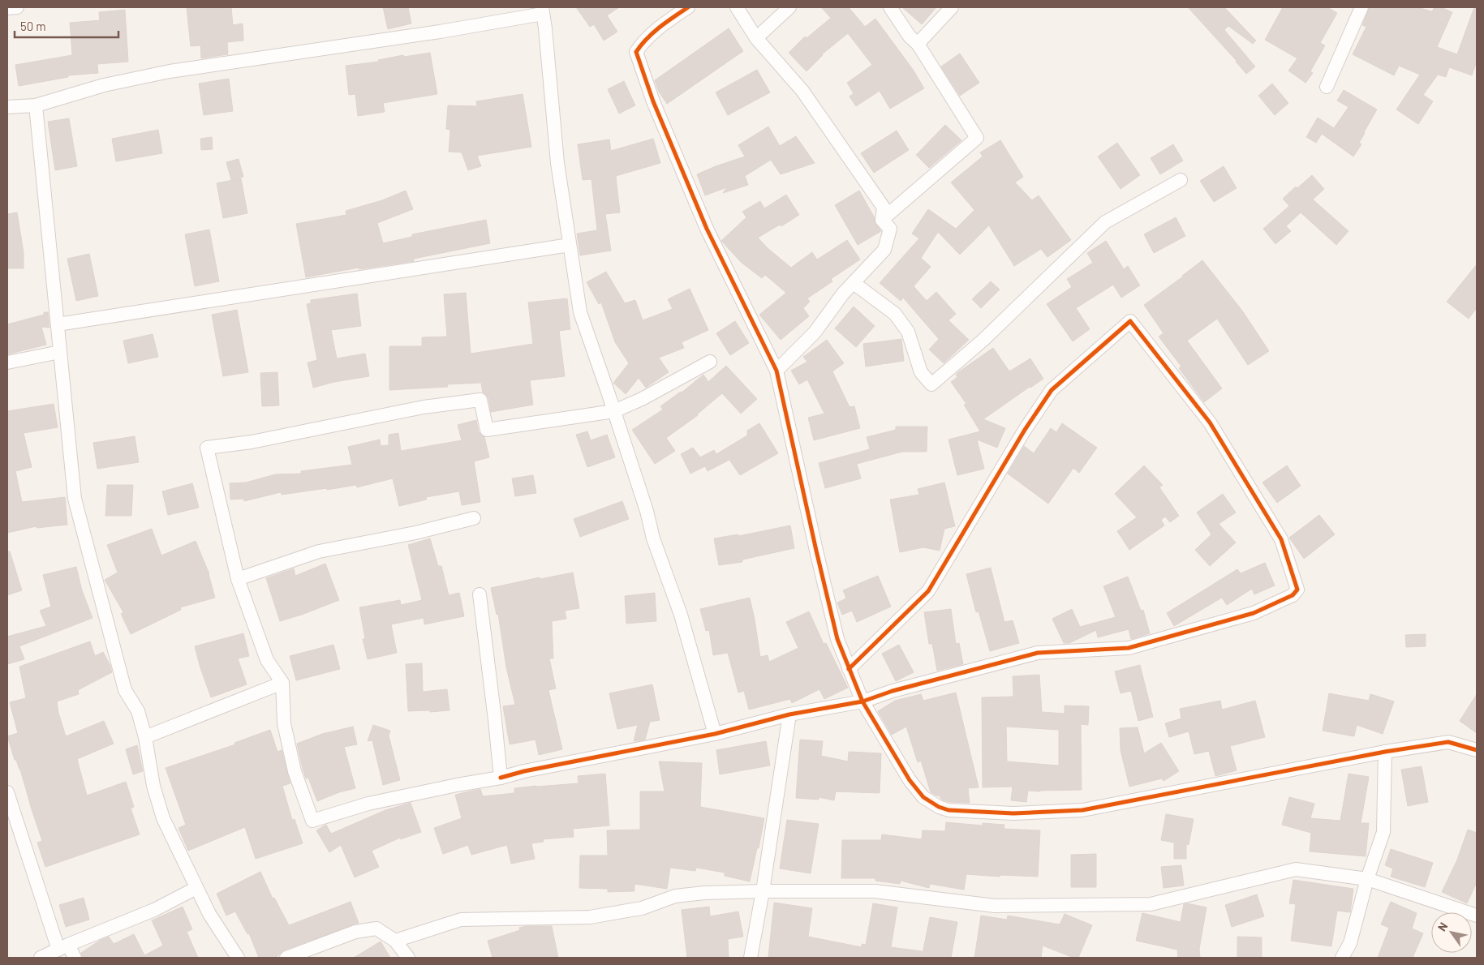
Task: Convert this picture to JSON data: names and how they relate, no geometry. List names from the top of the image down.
{
  "scale_bar": "50 m",
  "north": "top left"
}
